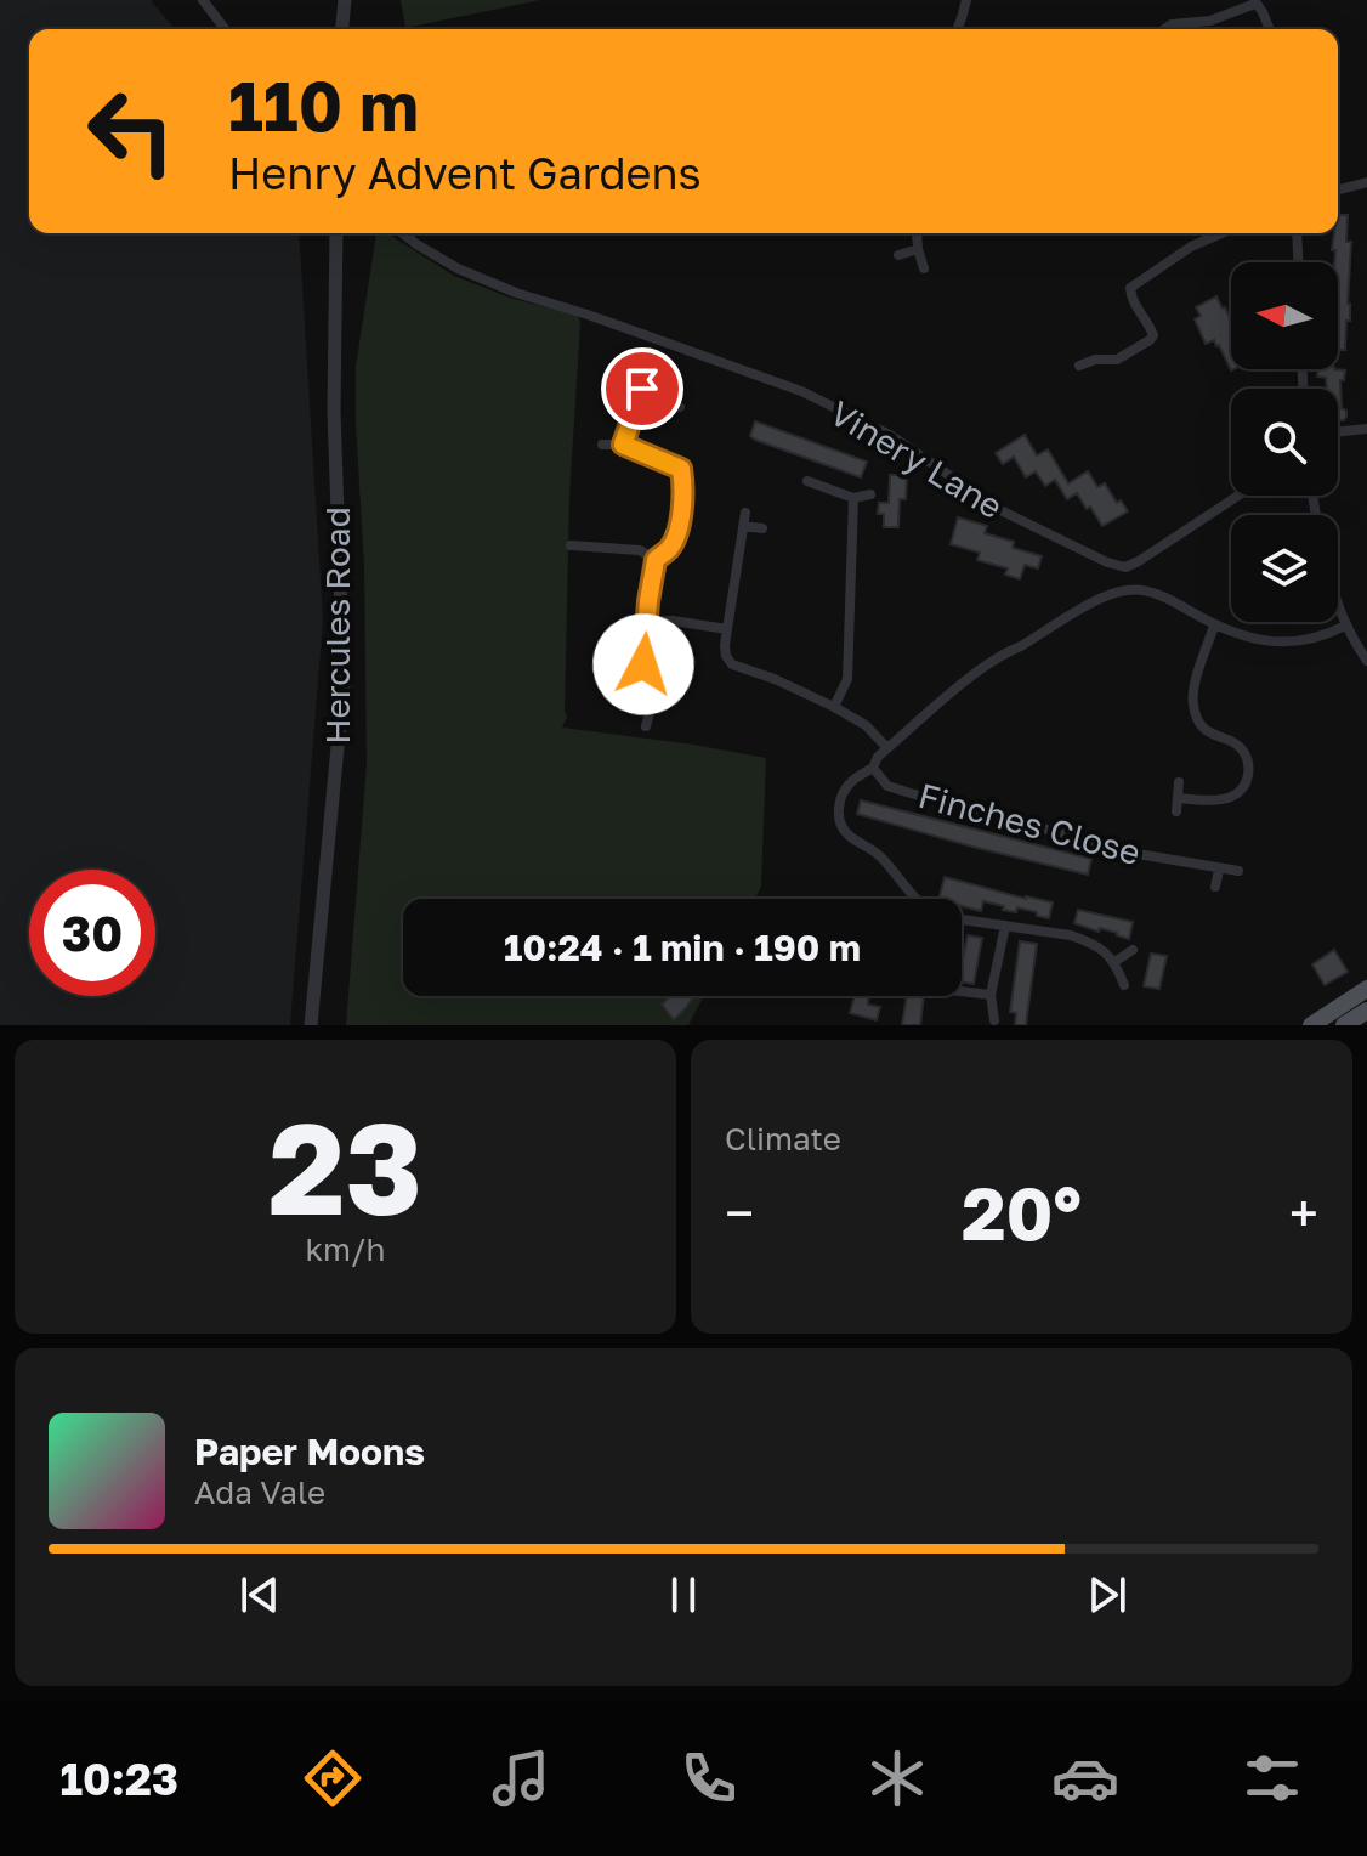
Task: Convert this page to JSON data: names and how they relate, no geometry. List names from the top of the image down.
{
  "streets": {
    "street": ["Vinery Lane", "Hercules Road", "Finches Close"]
  },
  "north": "left",
  "page": {
    "turn": ["110 m", "Henry Advent Gardens"],
    "limit": "30",
    "trip": "10:24 · 1 min · 190 m",
    "tile": [
      ["23", "km/h"],
      "Climate"
    ],
    "heat": ["−", "20°", "+"],
    "song": ["Paper Moons", "Ada Vale"],
    "tabs": "10:23"
  }
}
